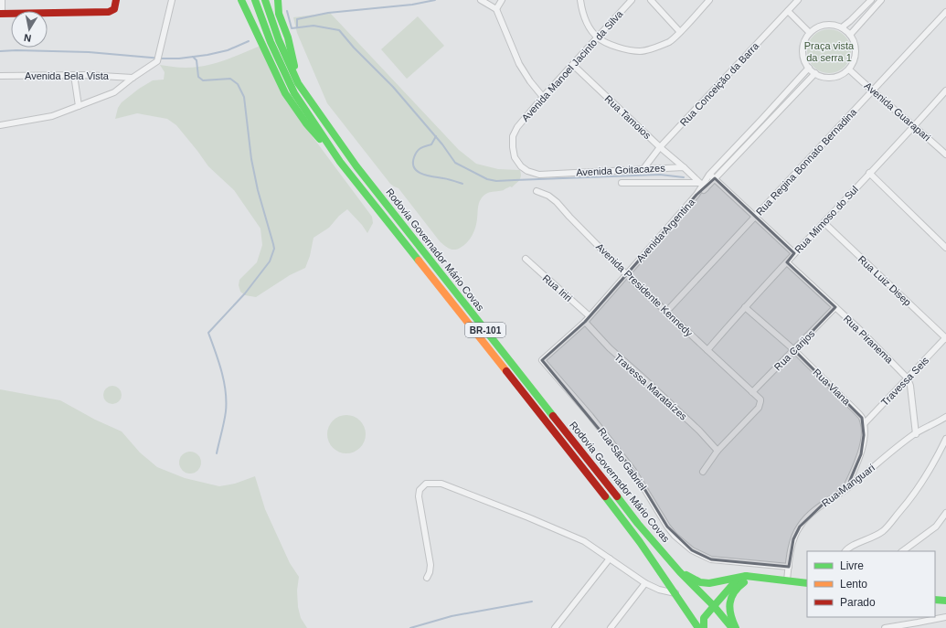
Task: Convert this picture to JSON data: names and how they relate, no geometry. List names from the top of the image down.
{
  "streets": {
    "main road": ["Rodovia Governador Mário Covas", "BR-101"],
    "street": [
      "Avenida Manoel Jacinto da Silva",
      "Avenida Bela Vista",
      "Rua Conceição da Barra",
      "Avenida Guarapari",
      "Rua Tamoios",
      "Rua Regina Bonnato Bernadina",
      "Avenida Goitacazes",
      "Rua Mimoso do Sul",
      "Avenida Argentina",
      "Rua Luiz Disep",
      "Rua Iriri",
      "Avenida Presidente Kennedy",
      "Rua Piranema",
      "Rua Carijos",
      "Travessa Seis",
      "Travessa Marataízes",
      "Rua Viana",
      "Rua São Gabriel",
      "Rua Manguari"
    ]
  },
  "crossings": [
    ["Avenida Manoel Jacinto da Silva", "Rua Tamoios"],
    ["Avenida Manoel Jacinto da Silva", "Avenida Goitacazes"],
    ["Rua Conceição da Barra", "Rua Tamoios"],
    ["Rua Conceição da Barra", "Avenida Goitacazes"],
    ["Avenida Guarapari", "Rua Regina Bonnato Bernadina"],
    ["Avenida Guarapari", "Rua Mimoso do Sul"],
    ["Avenida Guarapari", "Avenida Argentina"],
    ["Rua Tamoios", "Avenida Goitacazes"],
    ["Rua Regina Bonnato Bernadina", "Avenida Presidente Kennedy"],
    ["Rua Mimoso do Sul", "Rua Luiz Disep"],
    ["Rua Mimoso do Sul", "Avenida Presidente Kennedy"],
    ["Rua Mimoso do Sul", "Rua Piranema"],
    ["Rua Mimoso do Sul", "Rua Viana"],
    ["Avenida Argentina", "Rua Iriri"],
    ["Avenida Argentina", "Avenida Presidente Kennedy"],
    ["Avenida Argentina", "Travessa Marataízes"],
    ["Avenida Argentina", "Rua São Gabriel"],
    ["Rua Luiz Disep", "Travessa Seis"],
    ["Avenida Presidente Kennedy", "Rua Carijos"],
    ["Rua Piranema", "Rua Carijos"],
    ["Rua Piranema", "Travessa Seis"],
    ["Rua Carijos", "Rua Viana"],
    ["Travessa Seis", "Rua Viana"],
    ["Rua São Gabriel", "Rua Manguari"]
  ],
  "parks": ["Praça vista da serra 1"],
  "legend": ["Livre", "Lento", "Parado"],
  "north": "bottom"
}
